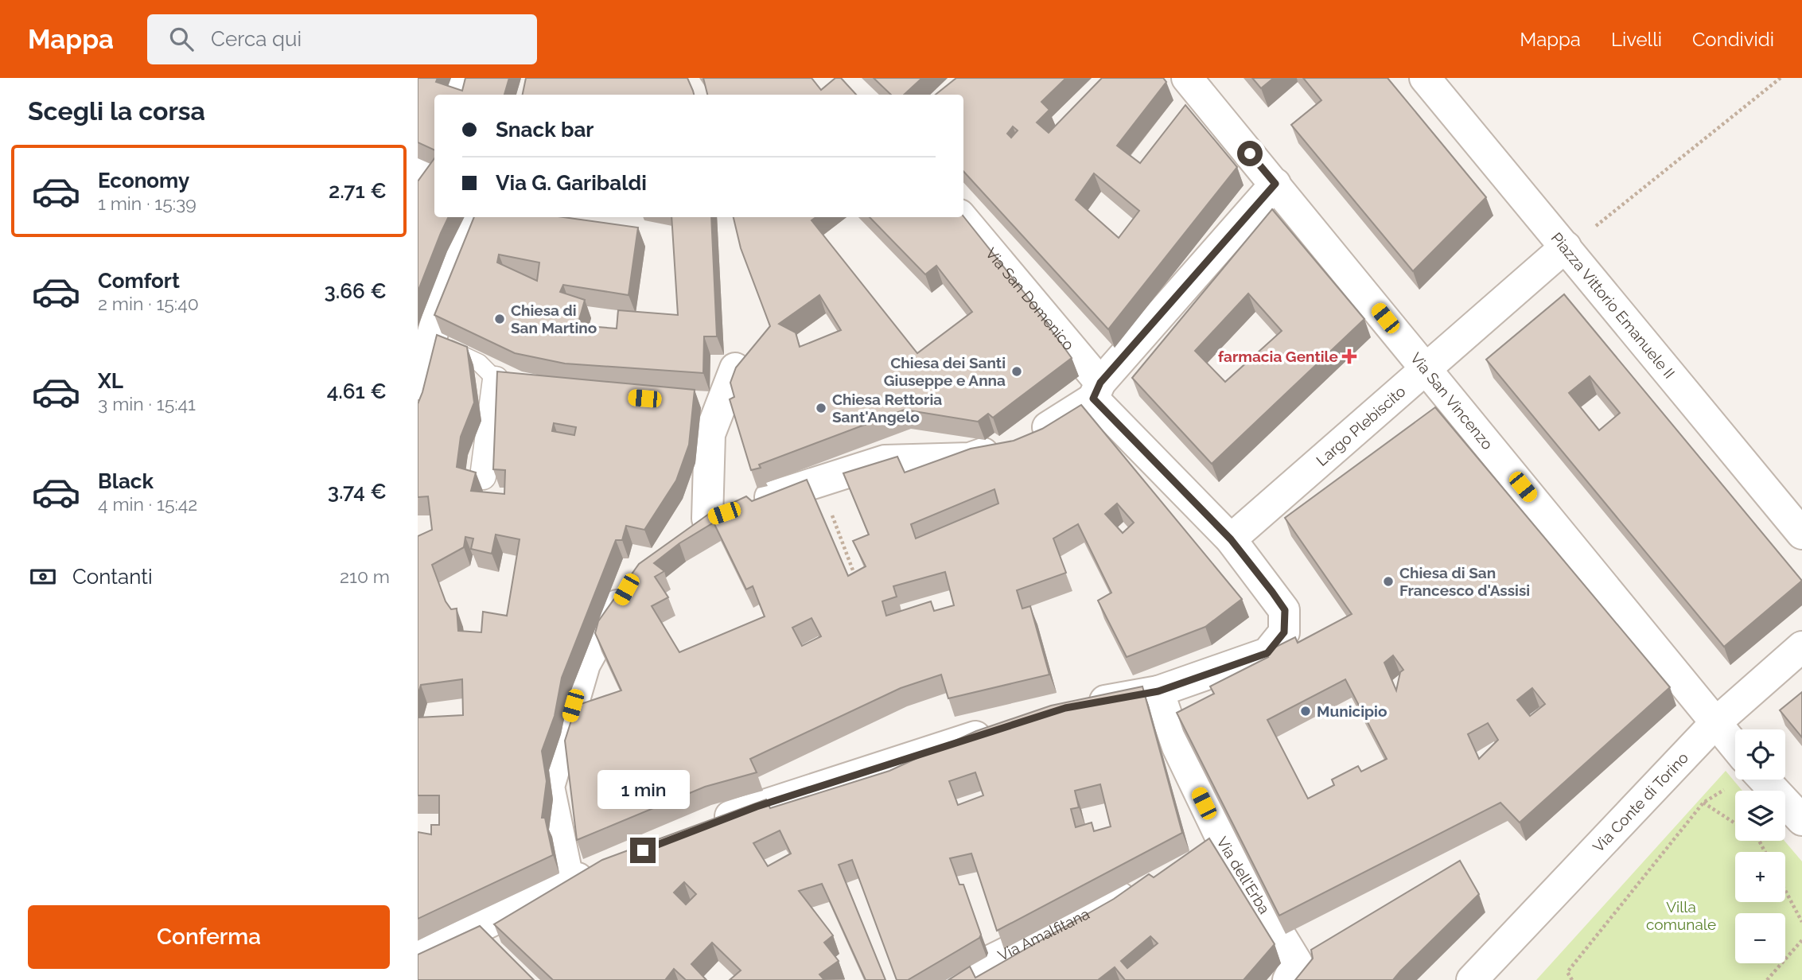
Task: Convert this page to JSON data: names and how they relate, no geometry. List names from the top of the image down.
{
  "streets": {
    "street": [
      "Via San Domenico",
      "Piazza Vittorio Emanuele II",
      "Via San Vincenzo",
      "Largo Plebiscito",
      "Via Conte di Torino",
      "Via dell'Erba",
      "Via Amalfitana"
    ]
  },
  "crossings": [
    ["Via San Domenico", "Largo Plebiscito"],
    ["Piazza Vittorio Emanuele II", "Largo Plebiscito"],
    ["Via San Vincenzo", "Largo Plebiscito"],
    ["Via San Vincenzo", "Via Conte di Torino"]
  ],
  "parks": ["Villa comunale"],
  "places": {
    "other": [
      "Chiesa di San Martino",
      "Chiesa dei Santi Giuseppe e Anna",
      "Chiesa Rettoria Sant'Angelo",
      "Chiesa di San Francesco d'Assisi",
      "Municipio"
    ],
    "health": ["farmacia Gentile"]
  },
  "page": {
    "header": "Mappa",
    "search": "Cerca qui",
    "nav": ["Mappa", "Livelli", "Condividi"],
    "heading": "Scegli la corsa",
    "banner": ["Snack bar", "Via G. Garibaldi"],
    "list": [
      {
        "name": "Economy",
        "note": "1 min · 15:39",
        "value": "2.71 €"
      },
      {
        "name": "Comfort",
        "note": "2 min · 15:40",
        "value": "3.66 €"
      },
      {
        "name": "XL",
        "note": "3 min · 15:41",
        "value": "4.61 €"
      },
      {
        "name": "Black",
        "note": "4 min · 15:42",
        "value": "3.74 €"
      }
    ],
    "pay": ["Contanti", "210 m"],
    "map_buttons": ["+", "−"],
    "bubble": "1 min",
    "buttons": "Conferma"
  }
}
